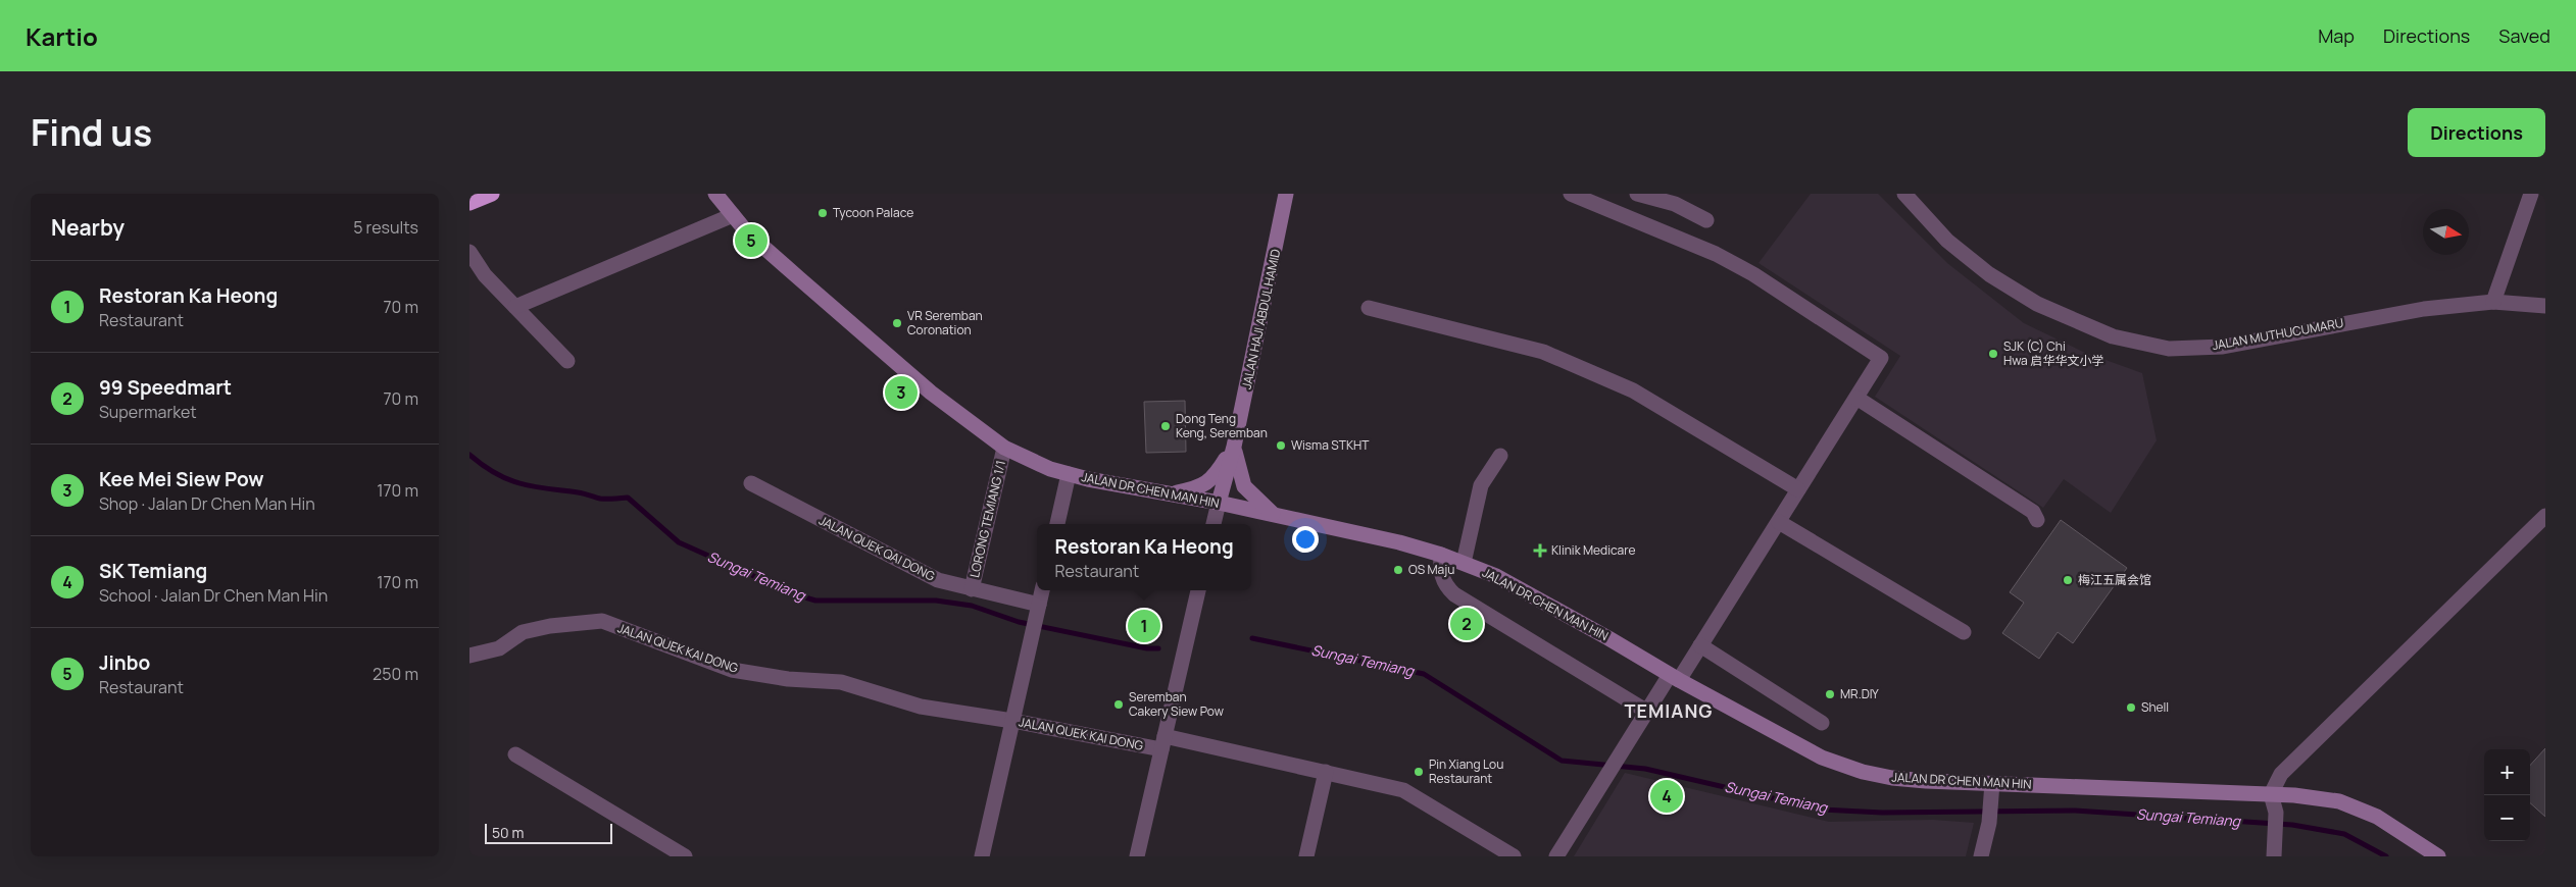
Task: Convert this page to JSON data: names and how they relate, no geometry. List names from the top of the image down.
{
  "streets": {
    "street": [
      "JALAN HAJI ABDUL HAMID",
      "JALAN MUTHUCUMARU",
      "JALAN DR CHEN MAN HIN",
      "LORONG TEMIANG 1/1",
      "JALAN QUEK QAI DONG",
      "JALAN QUEK KAI DONG"
    ]
  },
  "crossings": [
    ["JALAN HAJI ABDUL HAMID", "JALAN DR CHEN MAN HIN"],
    ["JALAN DR CHEN MAN HIN", "LORONG TEMIANG 1/1"],
    ["LORONG TEMIANG 1/1", "JALAN QUEK QAI DONG"]
  ],
  "districts": ["TEMIANG"],
  "water": ["Sungai Temiang"],
  "places": {
    "other": [
      "Tycoon Palace",
      "VR Seremban Coronation",
      "SJK (C) Chi Hwa 启华华文小学",
      "Dong Teng Keng, Seremban",
      "Wisma STKHT",
      "OS Maju",
      "梅江五属会馆",
      "MR.DIY",
      "Seremban Cakery Siew Pow",
      "Shell",
      "Pin Xiang Lou Restaurant"
    ],
    "health": ["Klinik Medicare"]
  },
  "scale_bar": "50 m",
  "north": "right",
  "page": {
    "header": "Kartio",
    "nav": ["Map", "Directions", "Saved"],
    "title": "Find us",
    "buttons": "Directions",
    "heading": ["Nearby", "5 results"],
    "pins": [
      "5",
      "3",
      "2",
      "1",
      "4"
    ],
    "list": [
      {
        "mark": "1",
        "name": "Restoran Ka Heong",
        "note": "Restaurant",
        "value": "70 m"
      },
      {
        "mark": "2",
        "name": "99 Speedmart",
        "note": "Supermarket",
        "value": "70 m"
      },
      {
        "mark": "3",
        "name": "Kee Mei Siew Pow",
        "note": "Shop · Jalan Dr Chen Man Hin",
        "value": "170 m"
      },
      {
        "mark": "4",
        "name": "SK Temiang",
        "note": "School · Jalan Dr Chen Man Hin",
        "value": "170 m"
      },
      {
        "mark": "5",
        "name": "Jinbo",
        "note": "Restaurant",
        "value": "250 m"
      }
    ],
    "popup": ["Restoran Ka Heong", "Restaurant"],
    "map_buttons": ["+", "−"],
    "scale": "50 m"
  }
}
